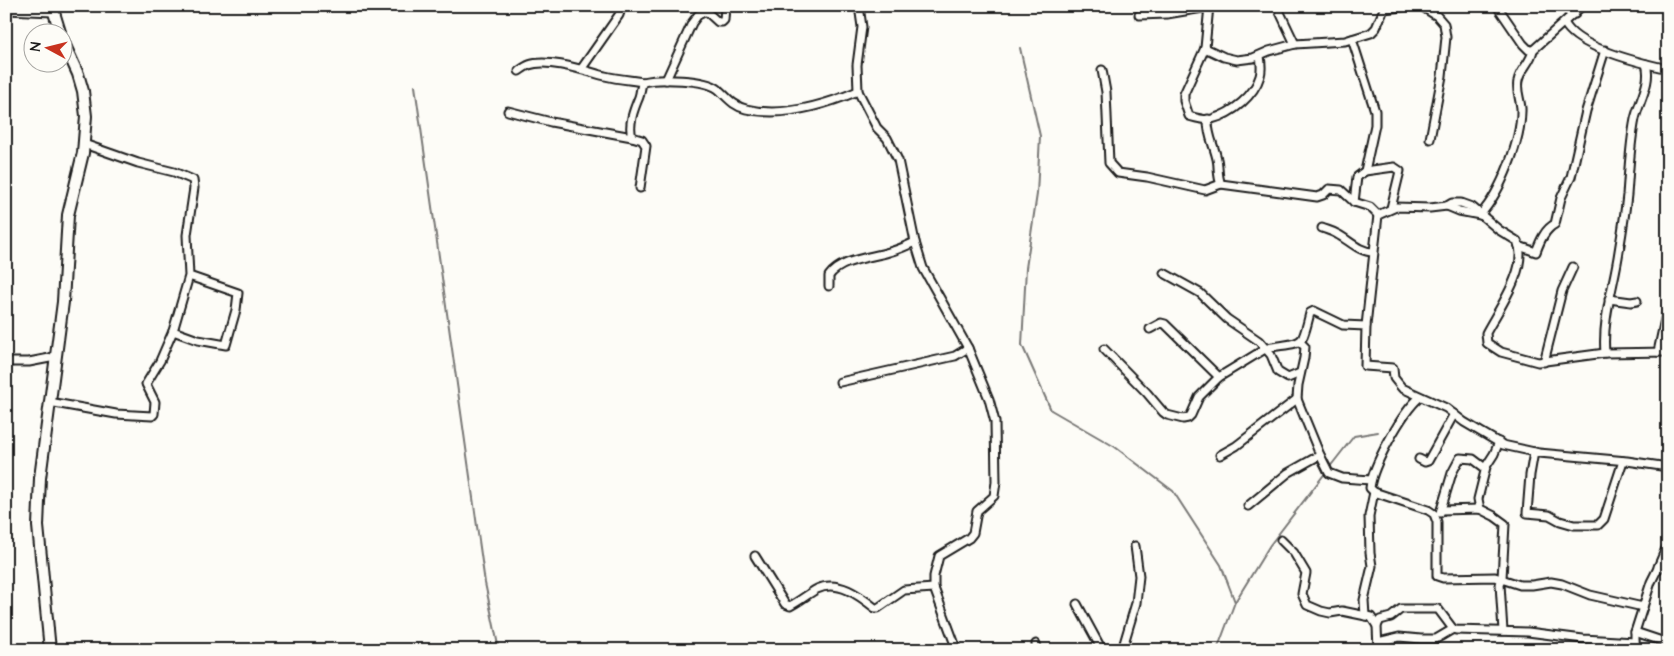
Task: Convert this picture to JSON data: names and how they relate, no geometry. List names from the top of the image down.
{
  "north": "left"
}
